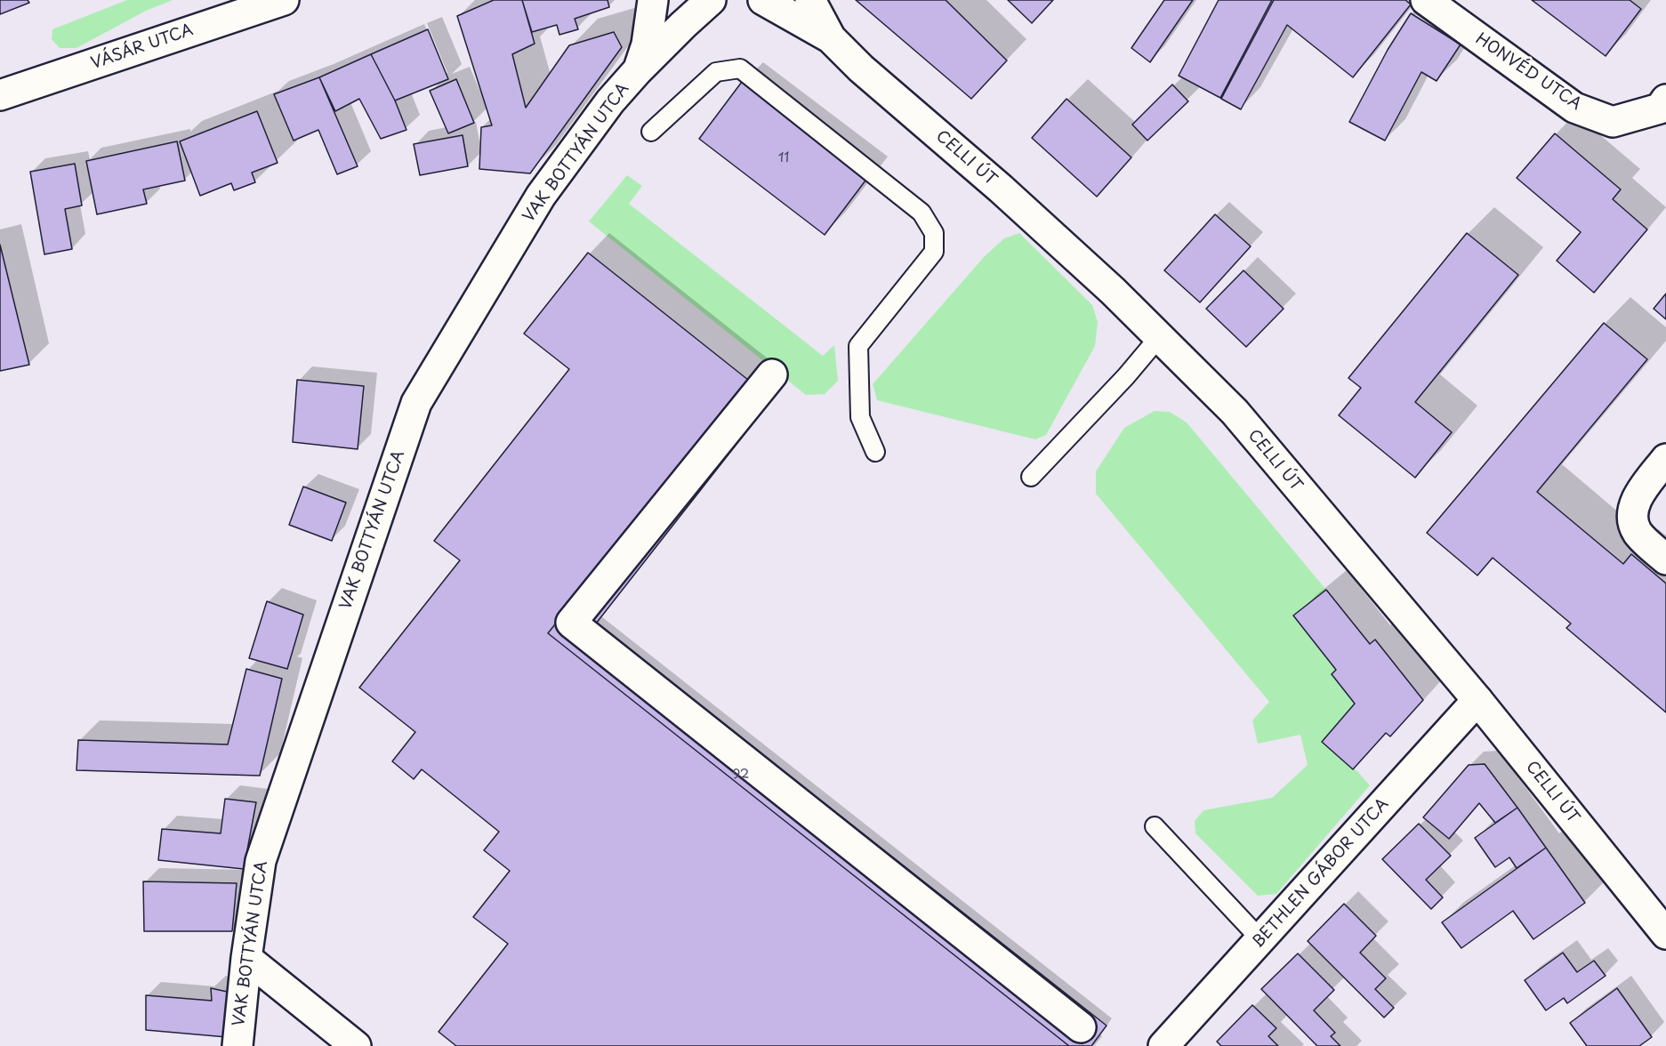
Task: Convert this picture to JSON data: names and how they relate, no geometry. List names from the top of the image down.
{
  "streets": {
    "street": [
      "VÁSÁR UTCA",
      "HONVÉD UTCA",
      "VAK BOTTYÁN UTCA",
      "CELLI ÚT",
      "BETHLEN GÁBOR UTCA"
    ]
  },
  "crossings": [
    ["CELLI ÚT", "BETHLEN GÁBOR UTCA"]
  ],
  "house_numbers": ["11", "92"]
}
